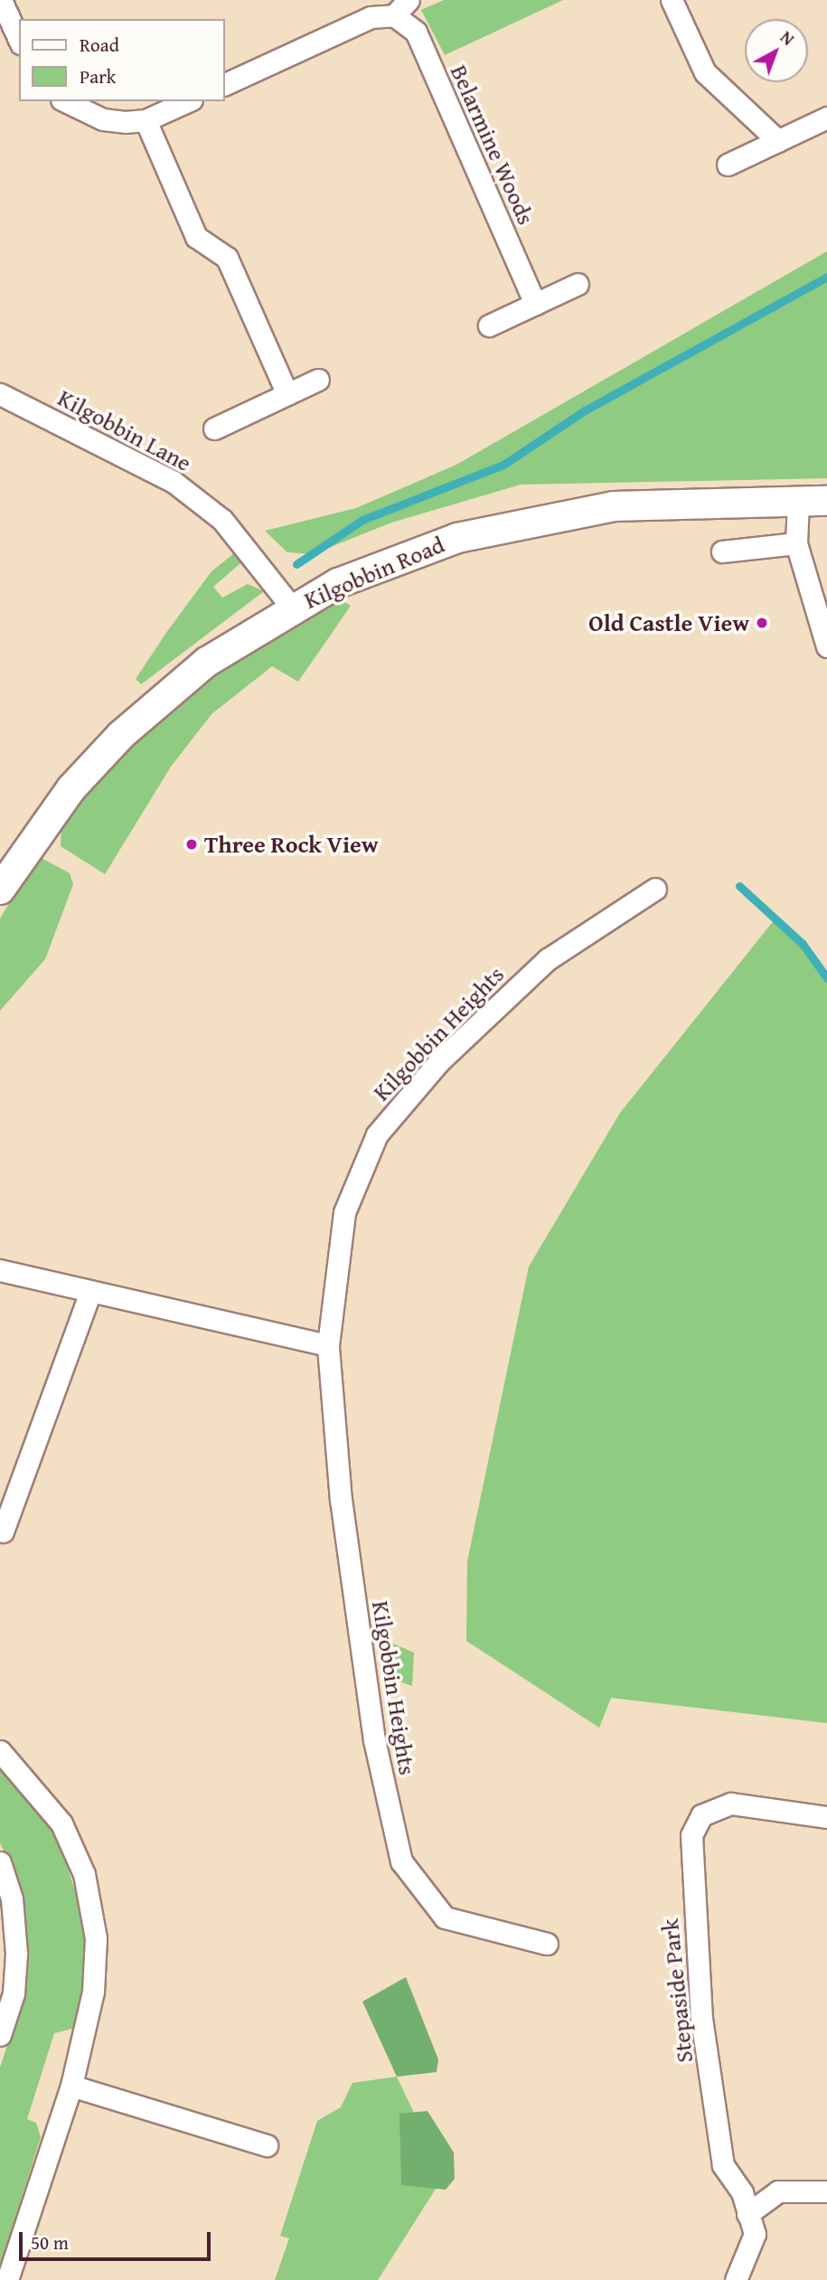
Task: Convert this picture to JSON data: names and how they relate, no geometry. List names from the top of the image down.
{
  "streets": {
    "street": [
      "Belarmine Woods",
      "Kilgobbin Lane",
      "Kilgobbin Road",
      "Kilgobbin Heights",
      "Stepaside Park"
    ]
  },
  "crossings": [
    ["Kilgobbin Lane", "Kilgobbin Road"]
  ],
  "places": ["Old Castle View", "Three Rock View"],
  "legend": ["Road", "Park"],
  "scale_bar": "50 m",
  "north": "top right"
}
